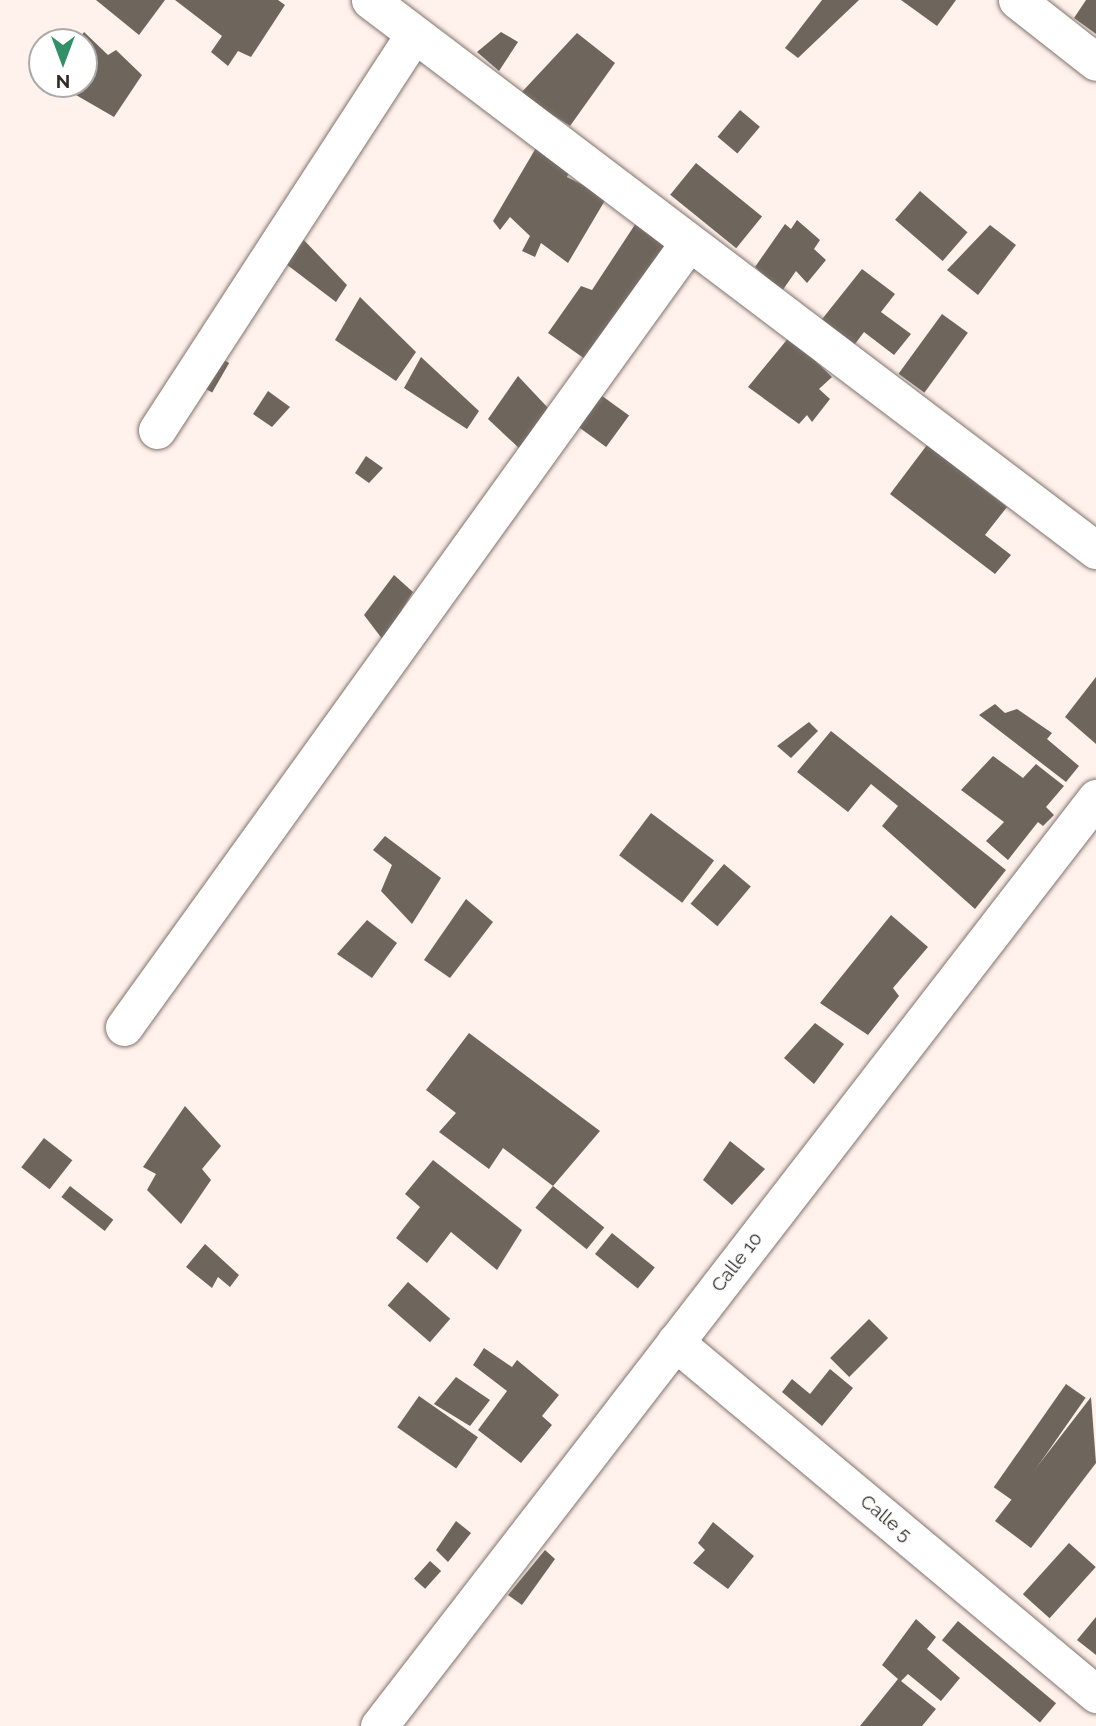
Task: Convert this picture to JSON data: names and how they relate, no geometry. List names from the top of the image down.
{
  "streets": {
    "street": ["Calle 10", "Calle 5"]
  },
  "crossings": [
    ["Calle 10", "Calle 5"]
  ],
  "north": "bottom"
}
